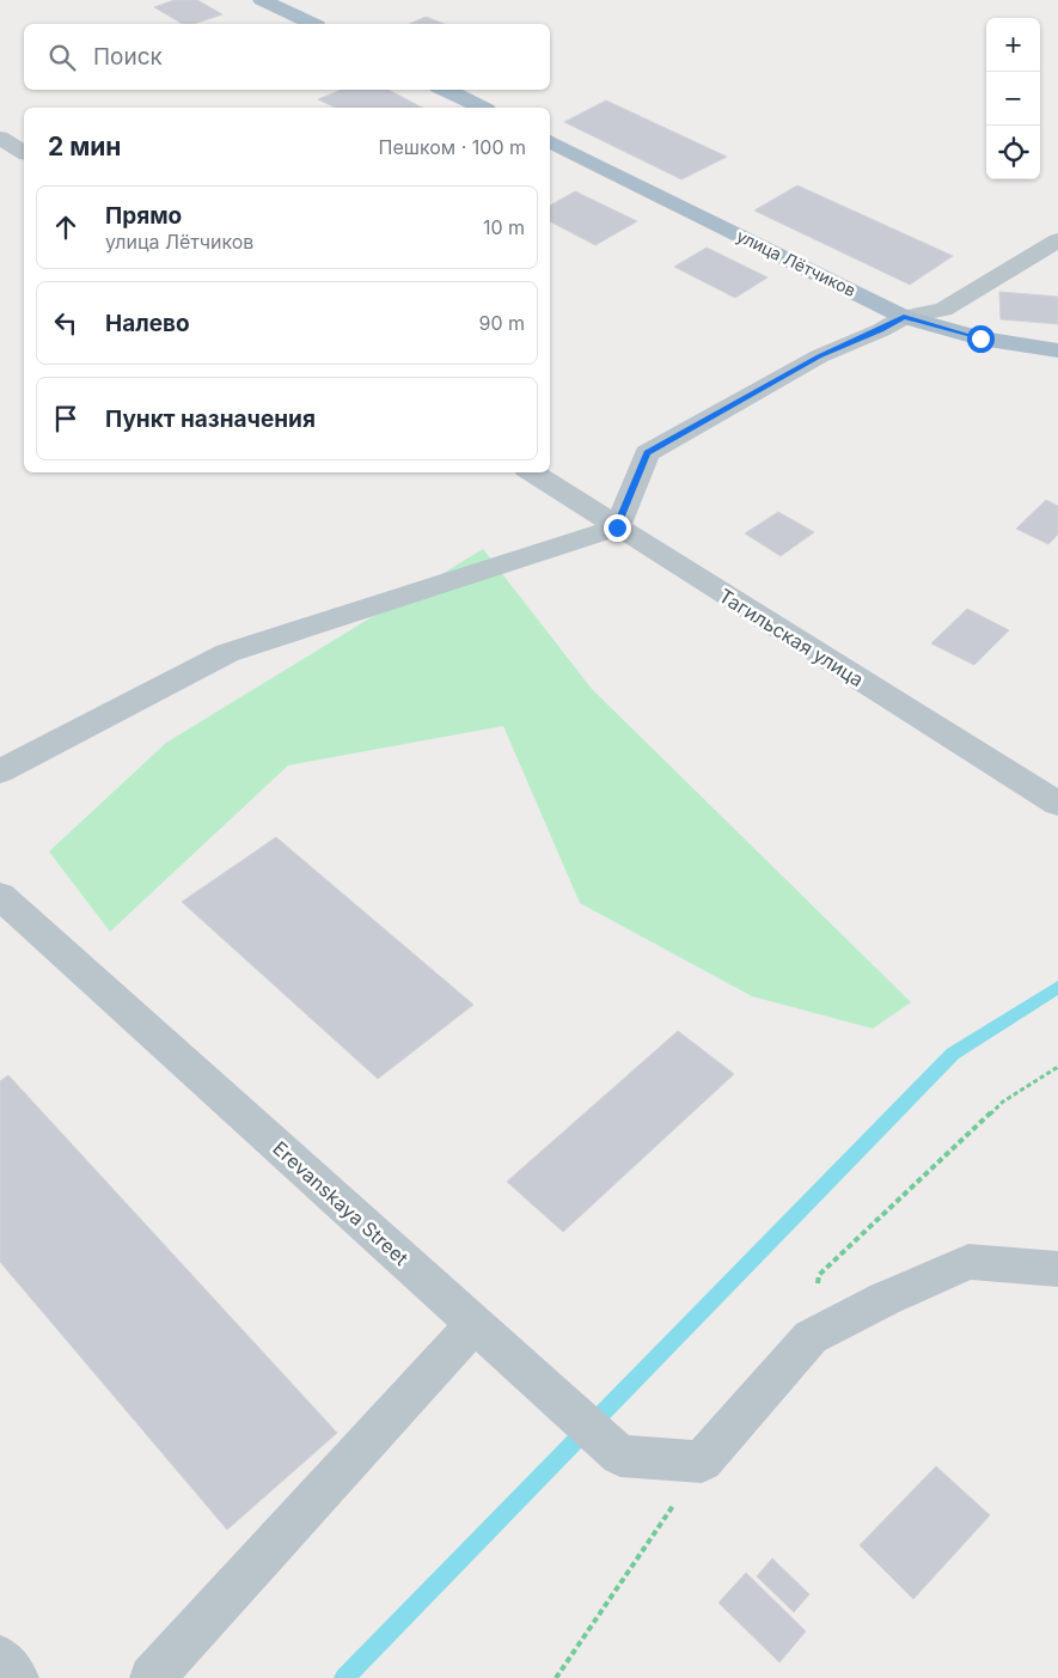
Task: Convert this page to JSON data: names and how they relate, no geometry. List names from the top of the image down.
{
  "streets": {
    "main road": ["улица Лётчиков"],
    "street": ["Тагильская улица", "Erevanskaya Street"]
  },
  "page": {
    "map_buttons": ["+", "−"],
    "search": "Поиск",
    "heading": ["2 мин", "Пешком · 100 m"],
    "list": [
      ["Прямо", "улица Лётчиков", "10 m"],
      ["Налево", "90 m"],
      "Пункт назначения"
    ]
  }
}
